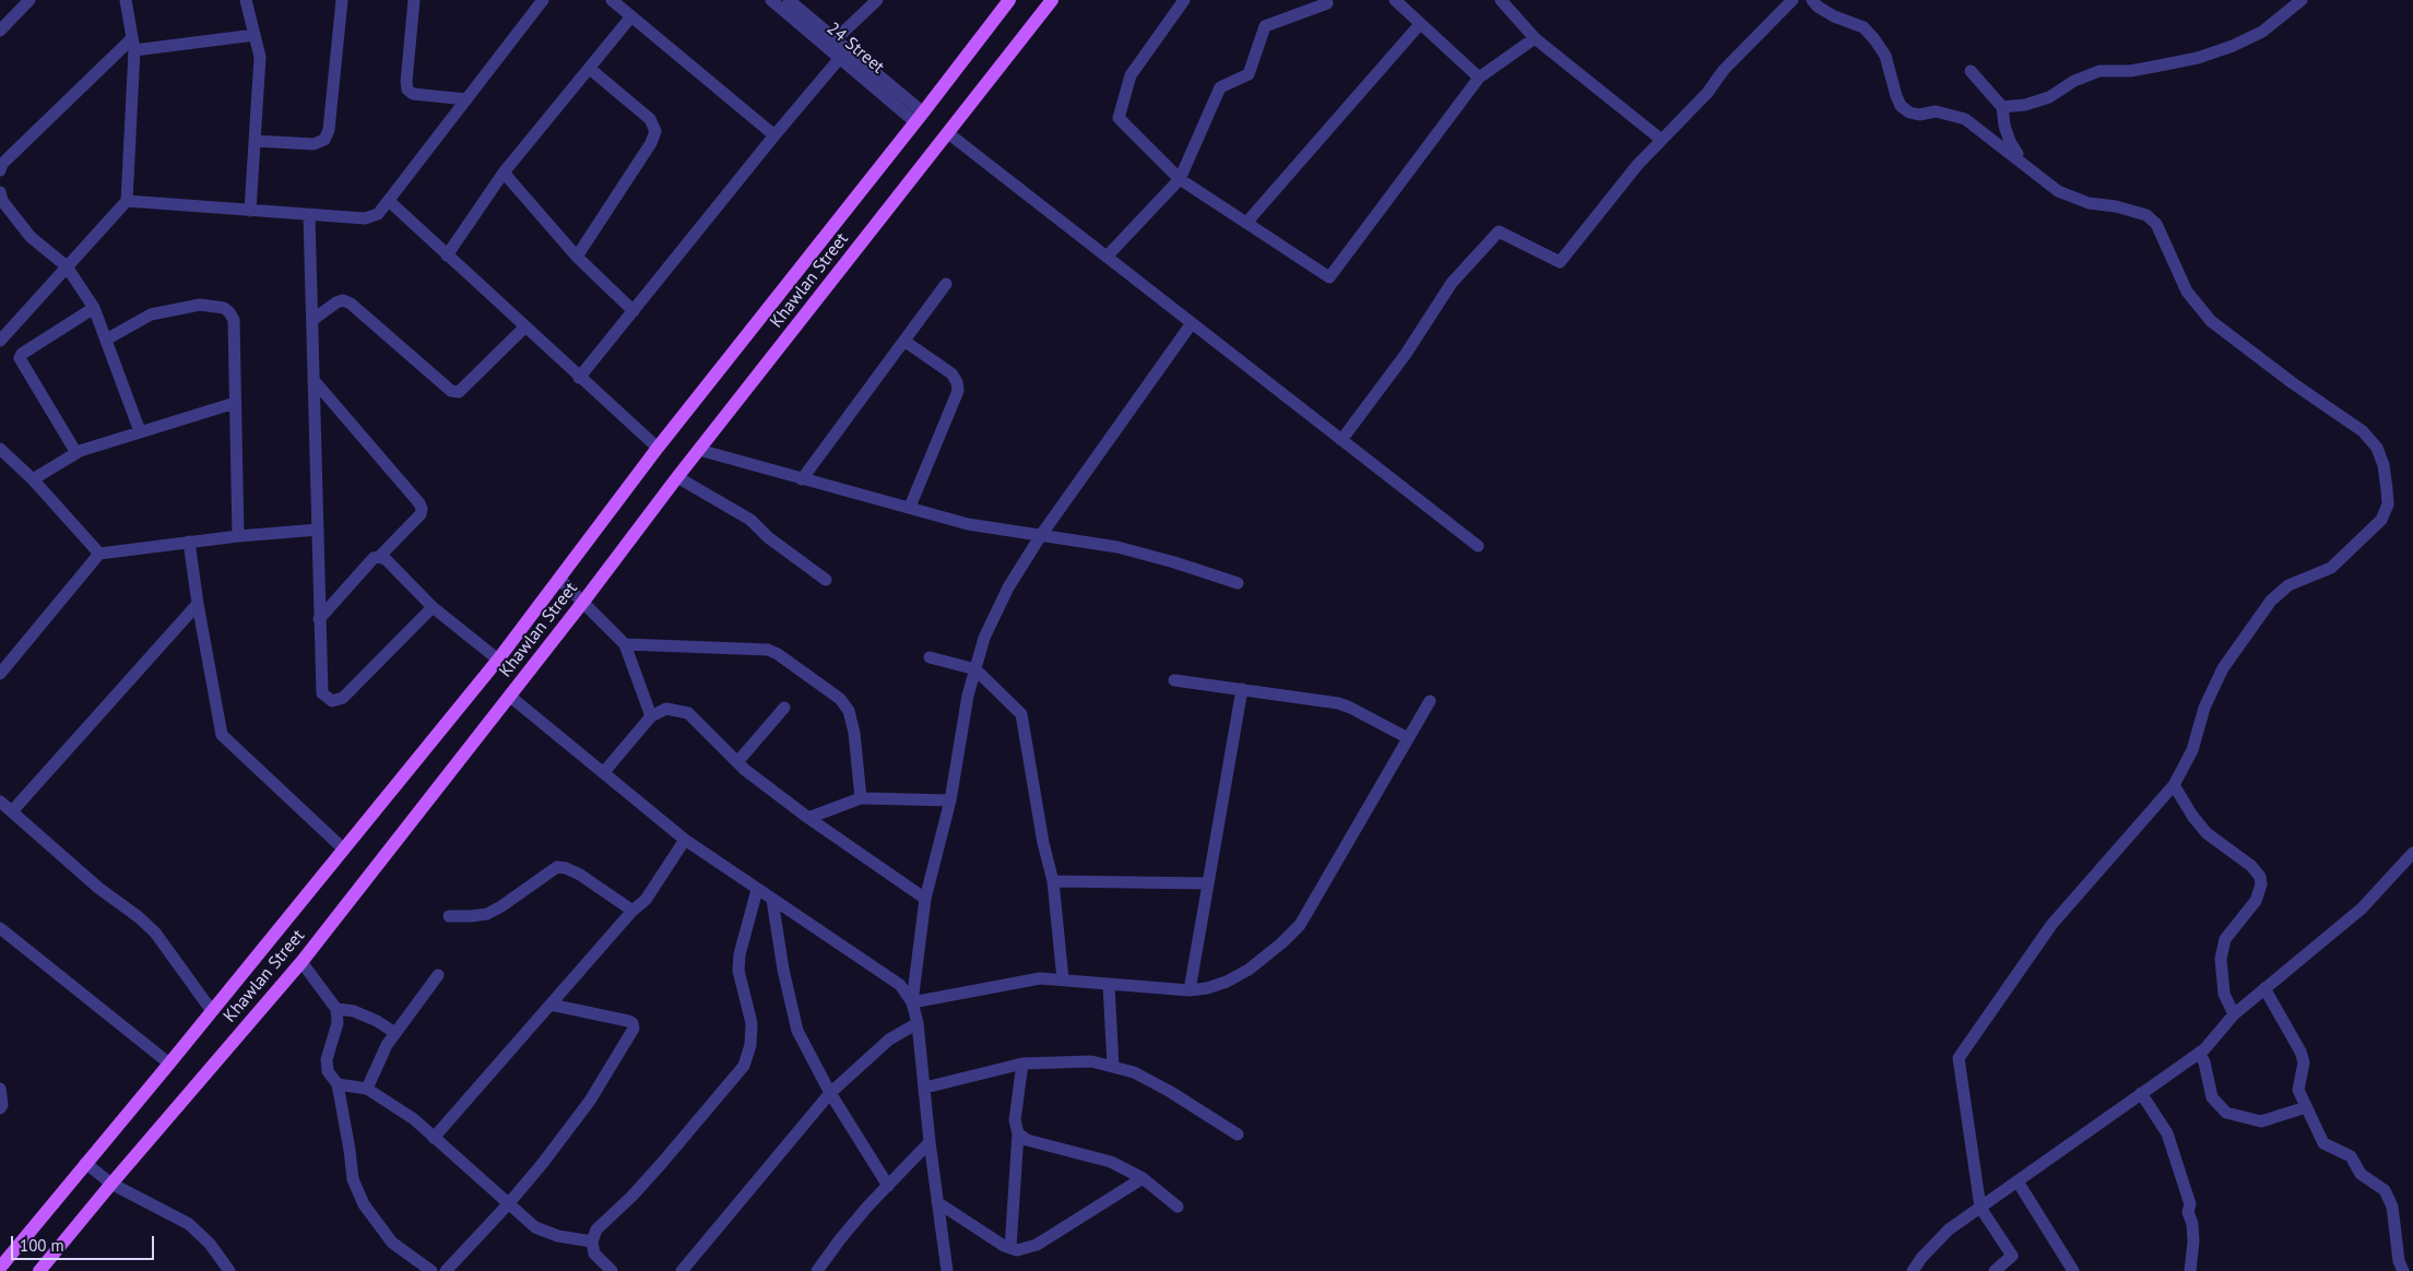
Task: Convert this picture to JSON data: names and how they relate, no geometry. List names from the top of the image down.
{
  "streets": {
    "main road": ["Khawlan Street"],
    "street": ["24 Street"]
  },
  "crossings": [
    ["24 Street", "Khawlan Street"]
  ],
  "scale_bar": "100 m"
}
